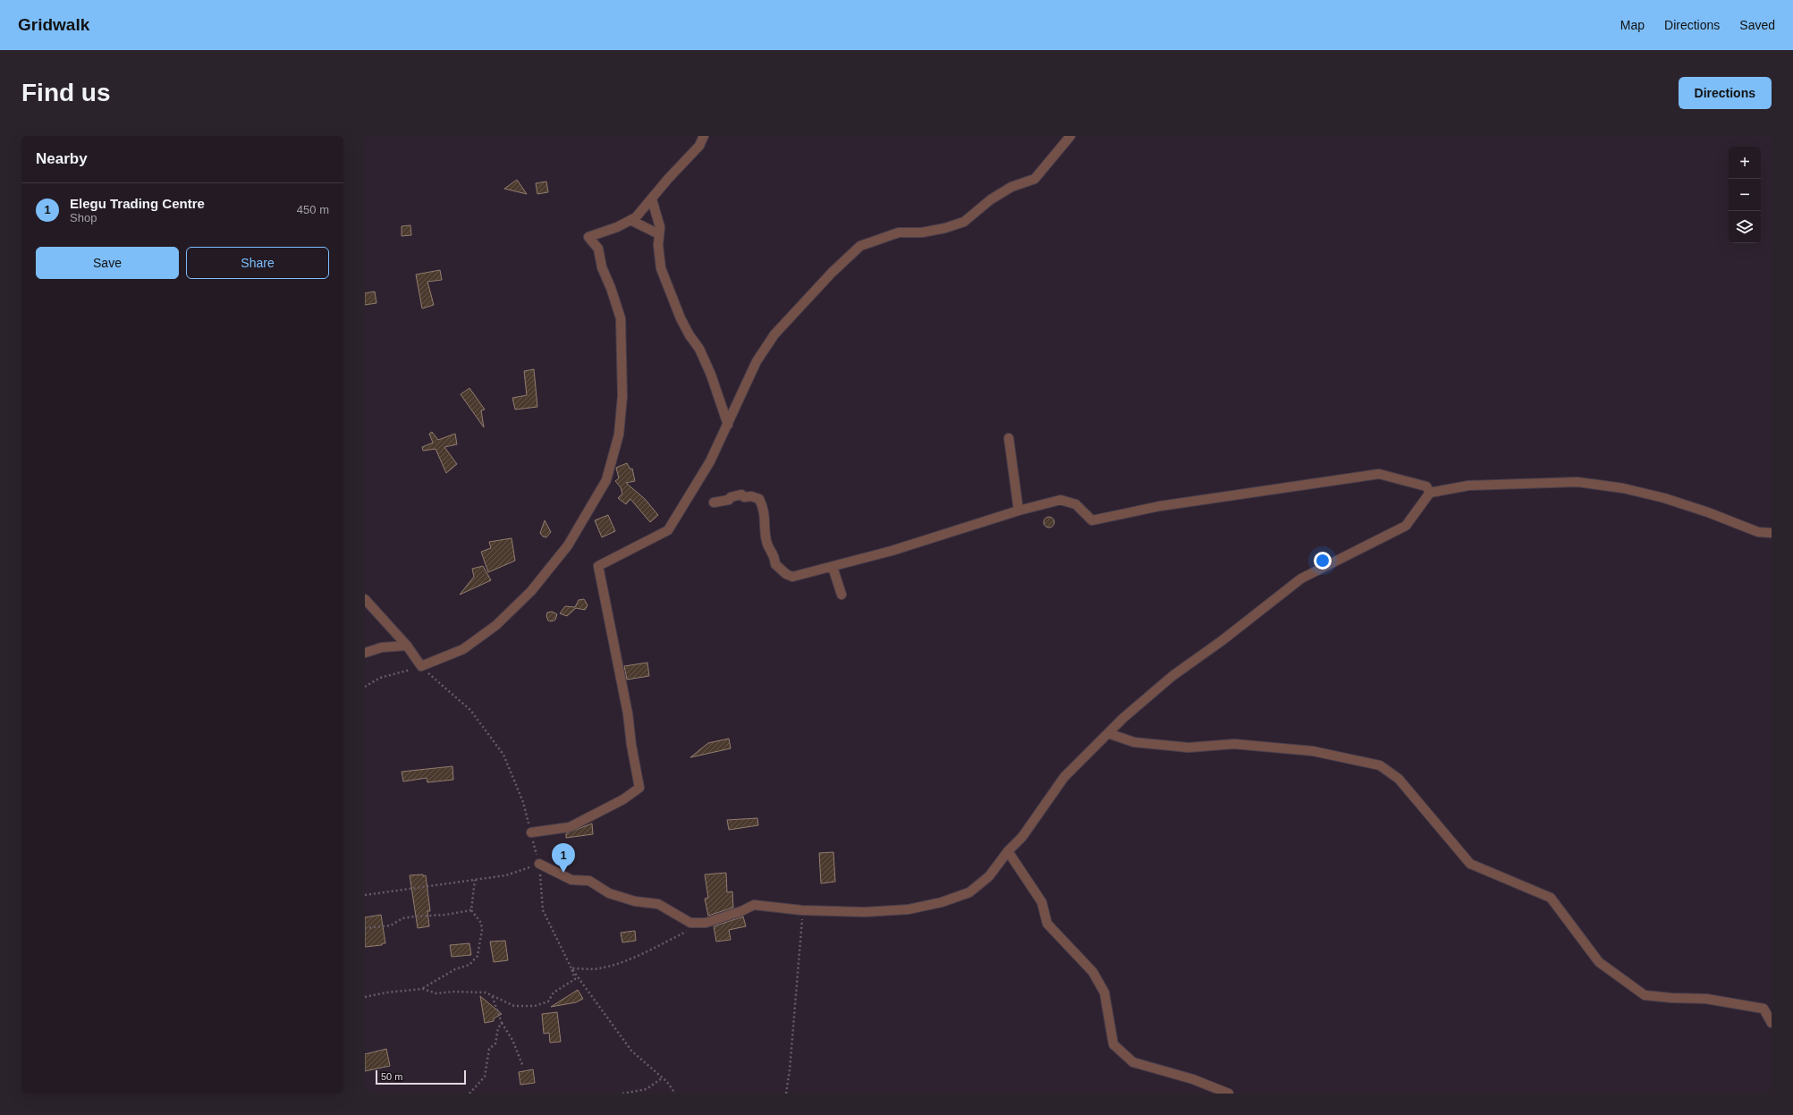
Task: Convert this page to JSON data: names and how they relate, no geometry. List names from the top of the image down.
{
  "scale_bar": "50 m",
  "page": {
    "header": "Gridwalk",
    "nav": ["Map", "Directions", "Saved"],
    "buttons": [
      "Directions",
      ["Save", "Share"]
    ],
    "title": "Find us",
    "heading": "Nearby",
    "map_buttons": ["+", "−"],
    "list": [
      {
        "mark": "1",
        "name": "Elegu Trading Centre",
        "note": "Shop",
        "value": "450 m"
      }
    ],
    "pins": "1",
    "scale": "50 m"
  }
}
